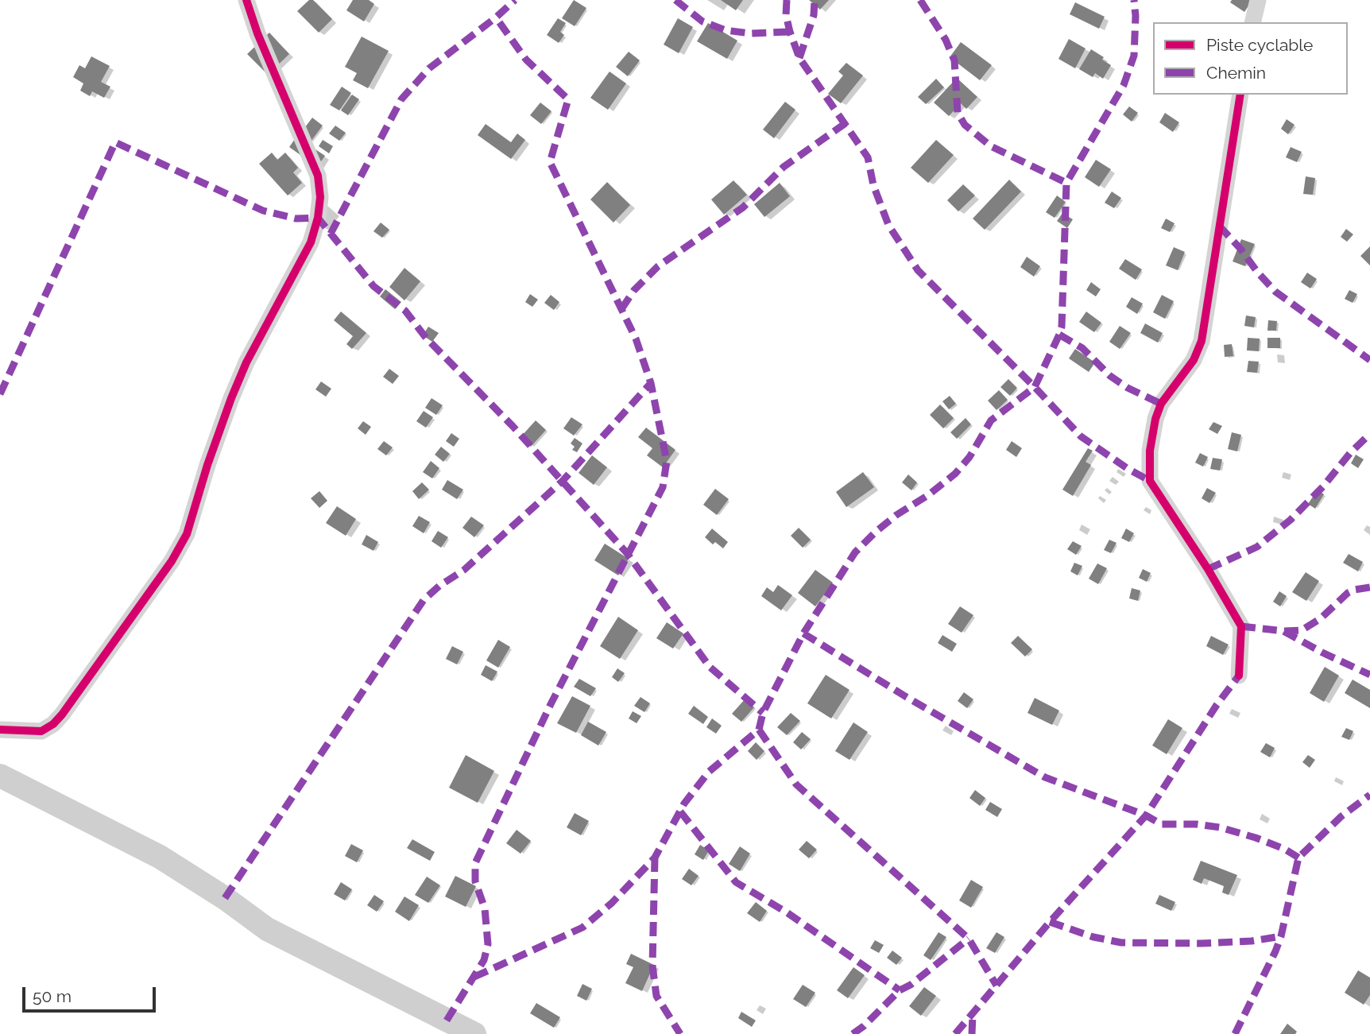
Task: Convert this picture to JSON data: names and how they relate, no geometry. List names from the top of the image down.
{
  "legend": ["Piste cyclable", "Chemin"],
  "scale_bar": "50 m"
}
